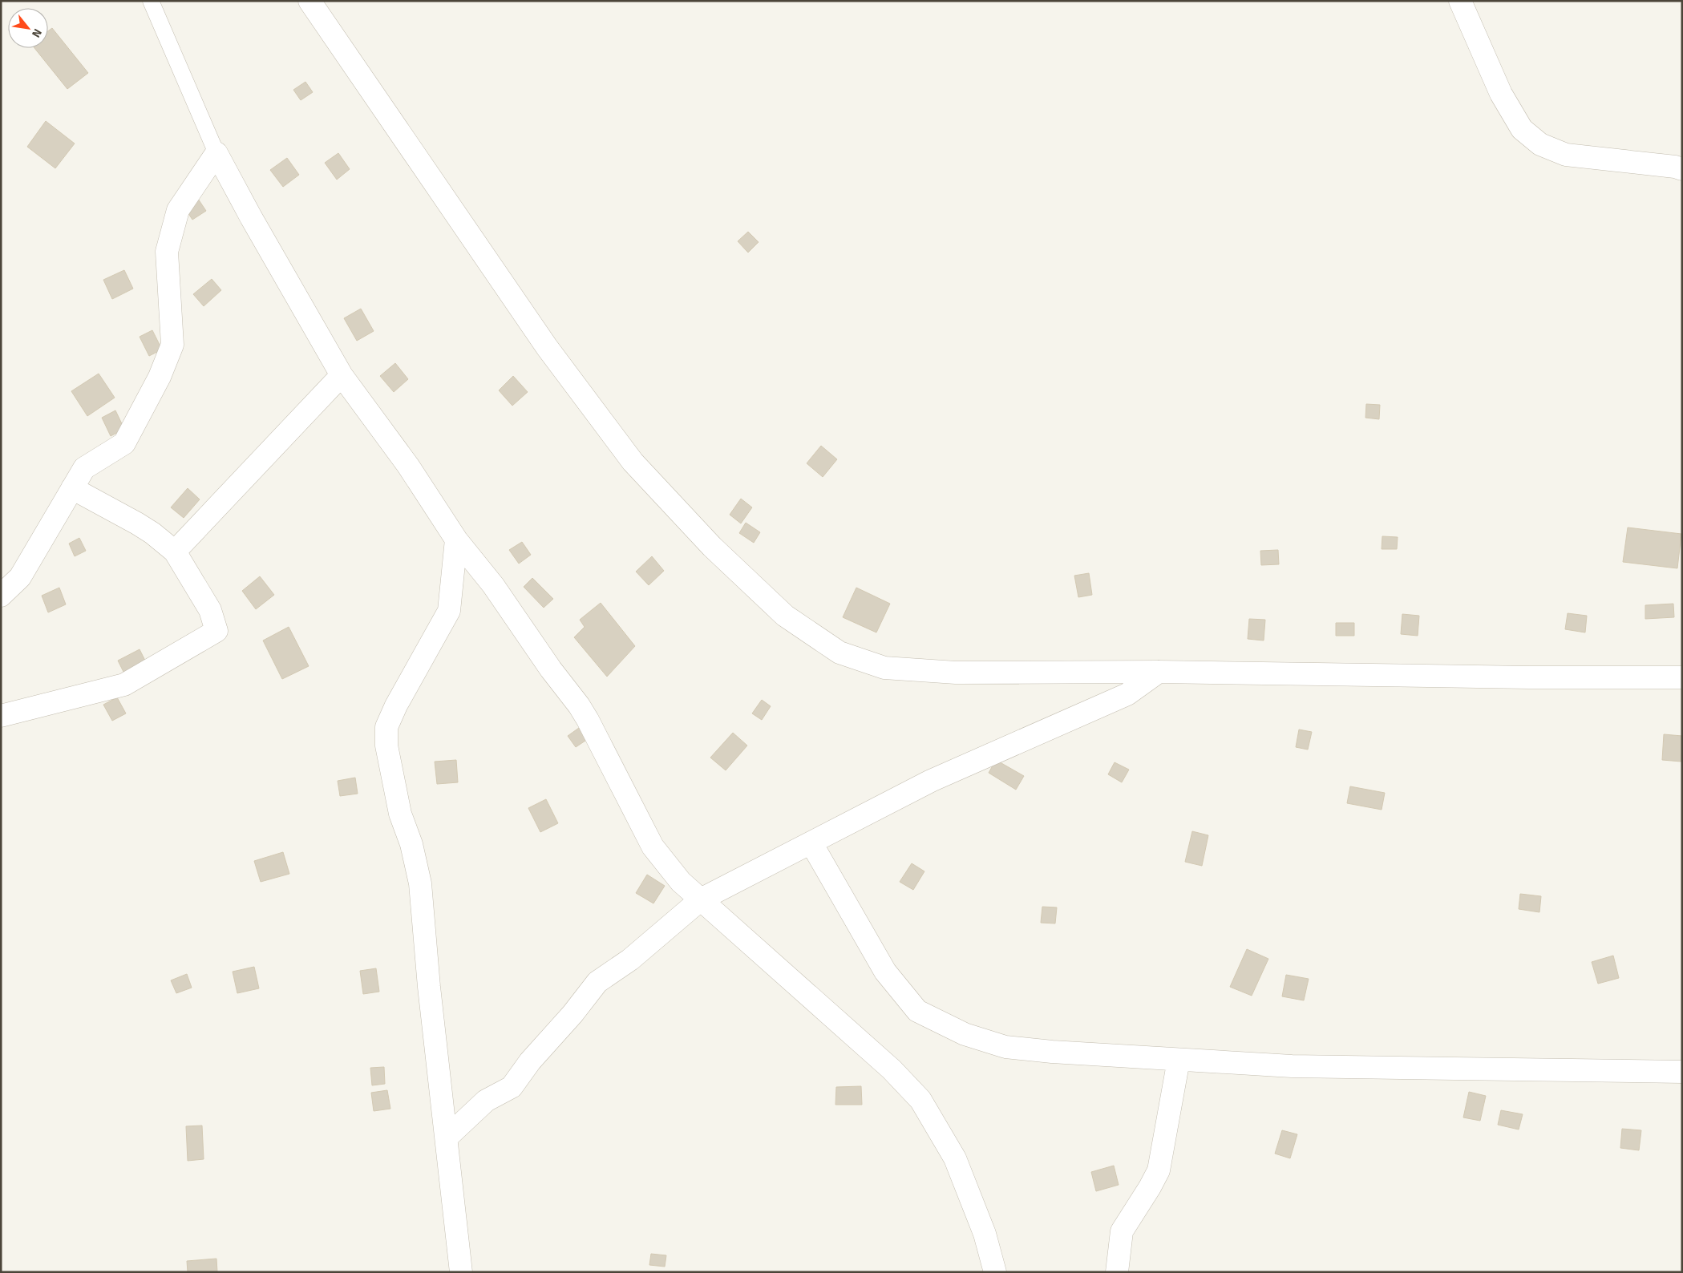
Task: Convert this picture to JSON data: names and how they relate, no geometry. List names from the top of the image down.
{
  "north": "bottom right"
}
